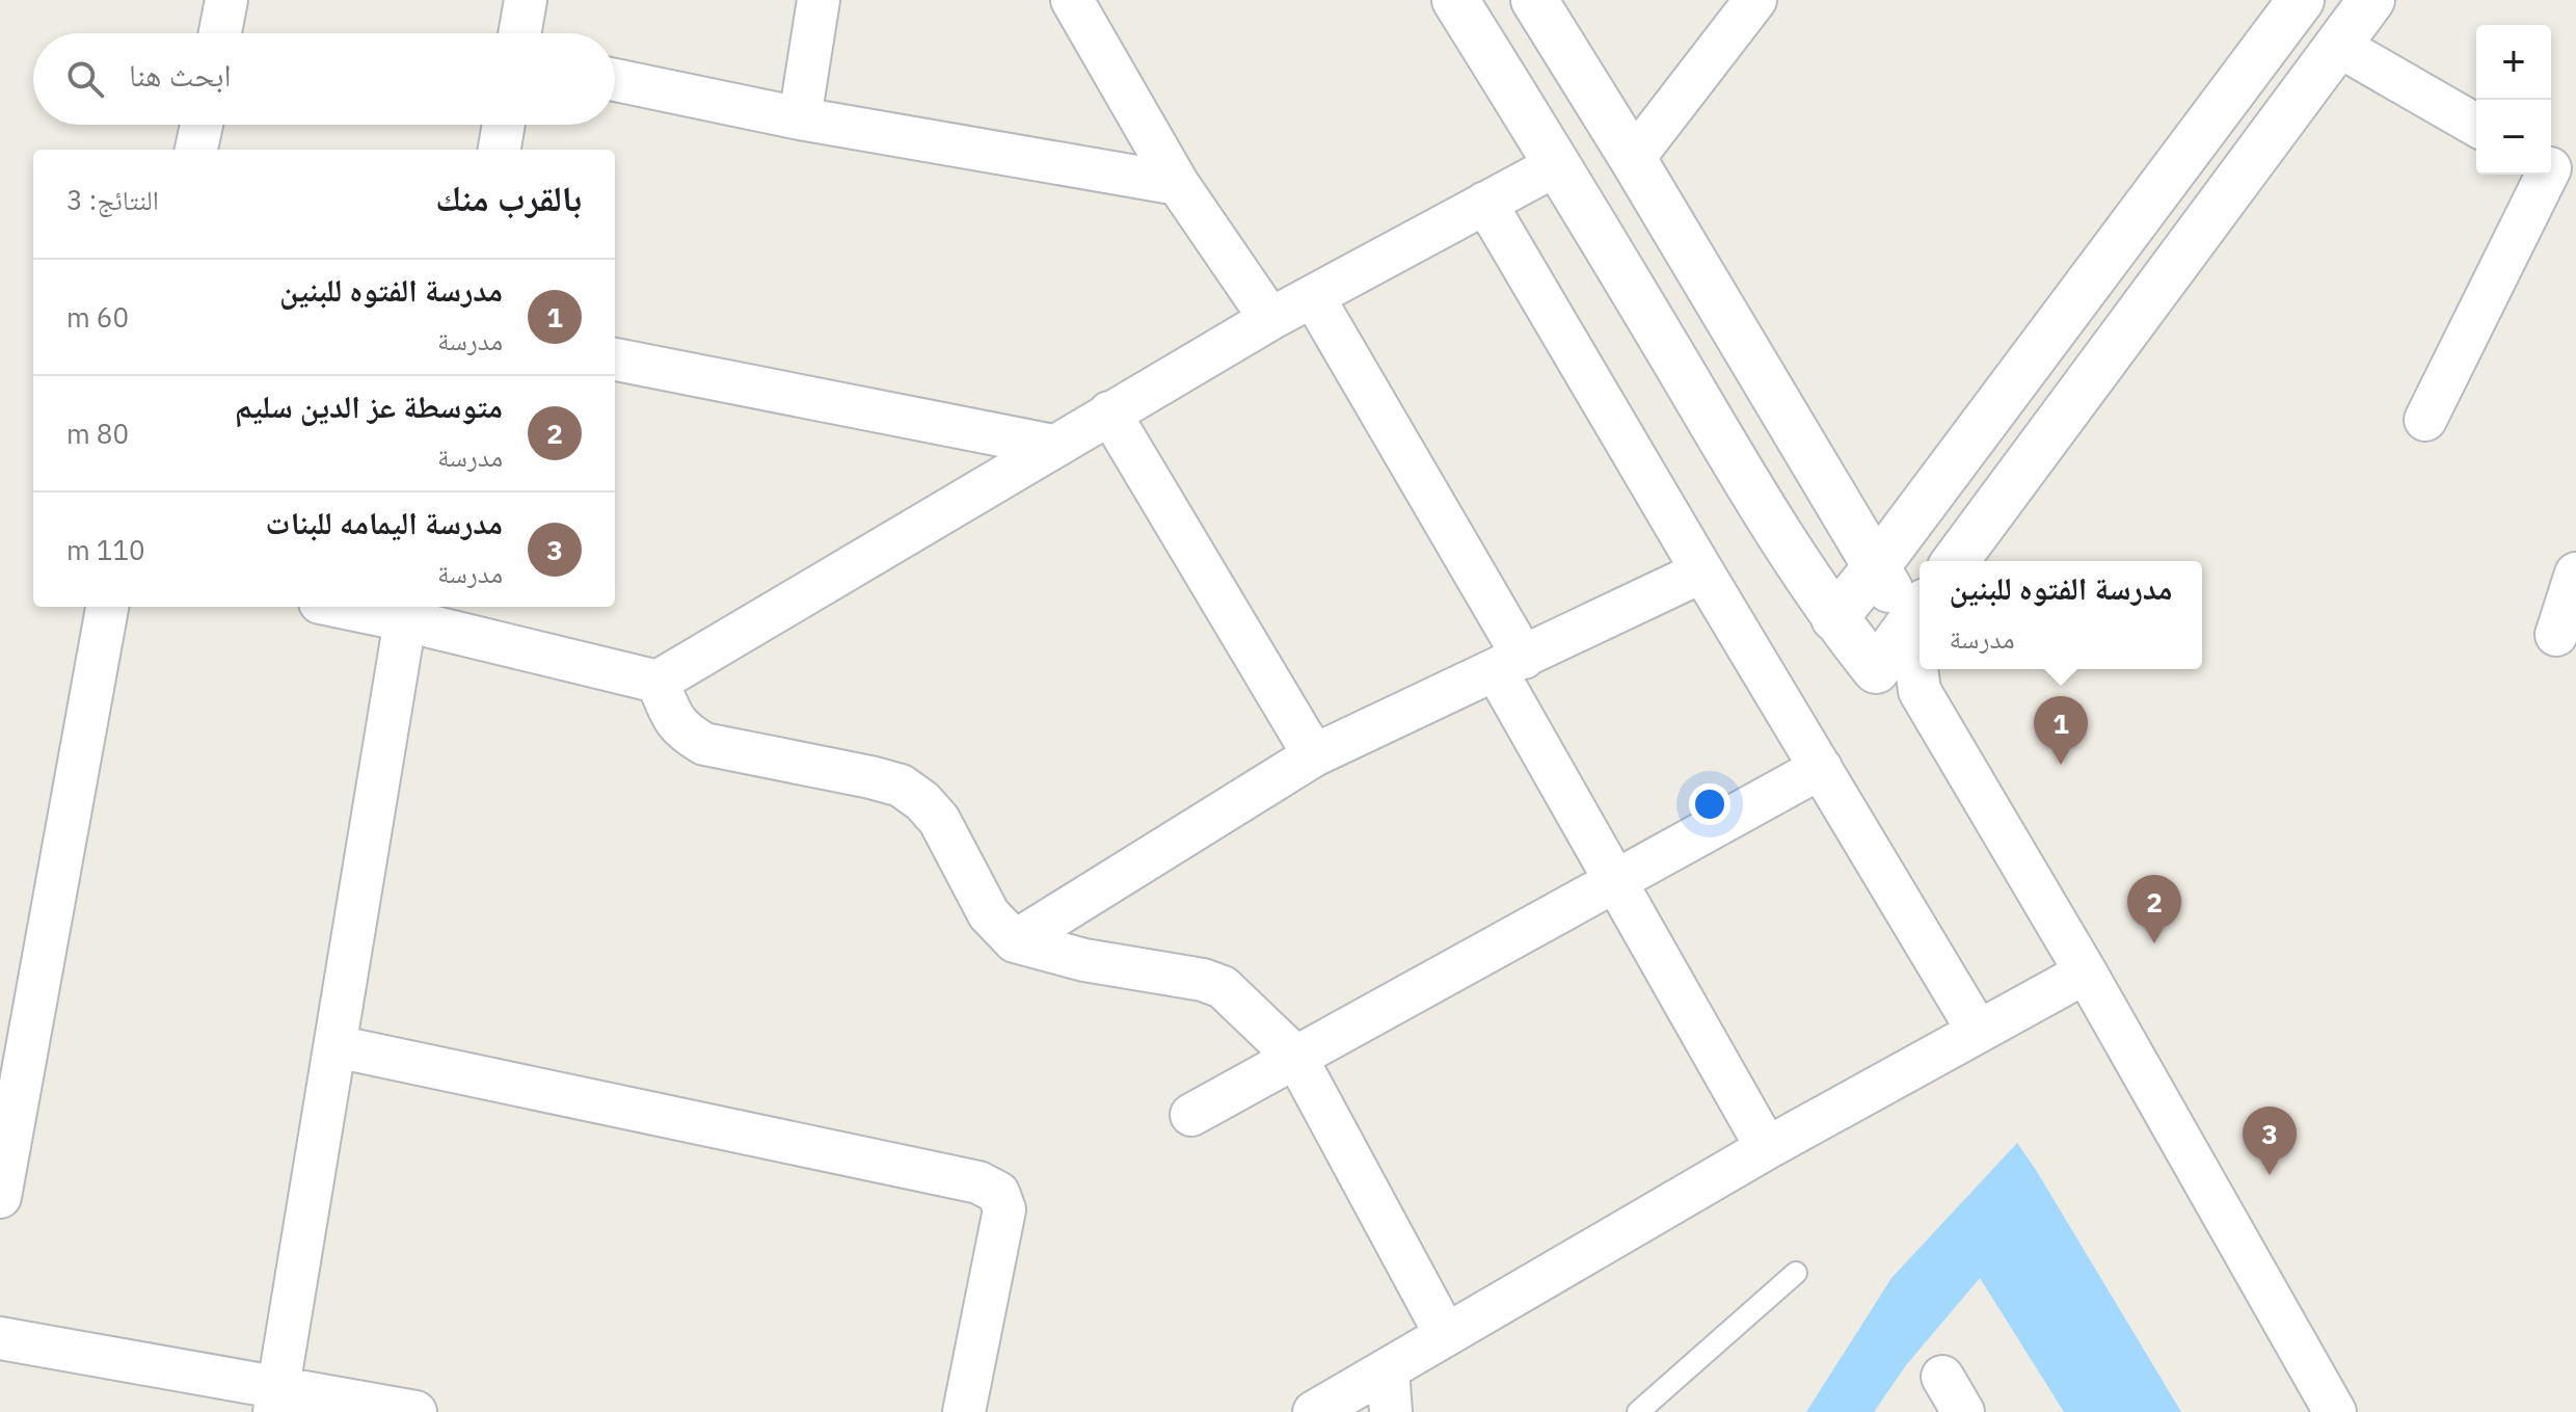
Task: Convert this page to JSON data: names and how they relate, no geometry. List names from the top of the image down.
{
  "page": {
    "map_buttons": ["+", "−"],
    "search": "ابحث هنا",
    "heading": ["بالقرب منك", "النتائج: 3"],
    "list": [
      {
        "mark": "1",
        "name": "مدرسة الفتوه للبنين",
        "note": "مدرسة",
        "value": "60 m"
      },
      {
        "mark": "2",
        "name": "متوسطة عز الدين سليم",
        "note": "مدرسة",
        "value": "80 m"
      },
      {
        "mark": "3",
        "name": "مدرسة اليمامه للبنات",
        "note": "مدرسة",
        "value": "110 m"
      }
    ],
    "popup": ["مدرسة الفتوه للبنين", "مدرسة"],
    "pins": ["1", "2", "3"]
  }
}
